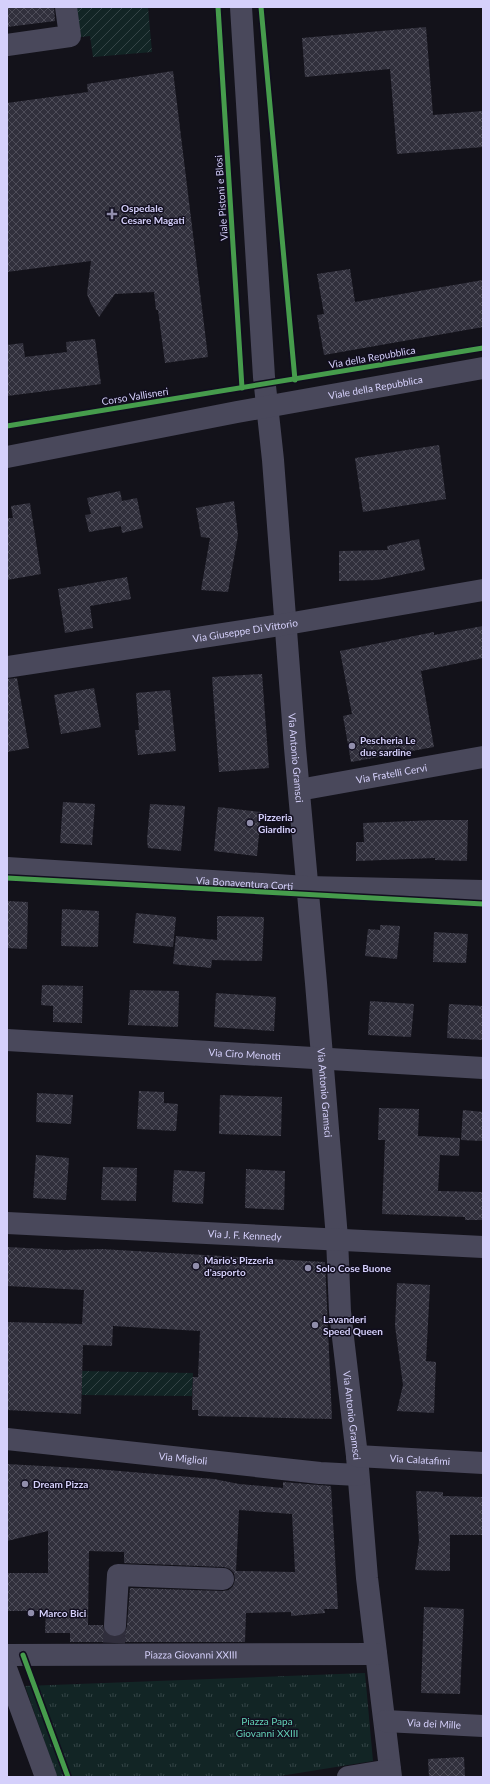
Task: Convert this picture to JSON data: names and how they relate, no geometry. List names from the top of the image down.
{
  "streets": {
    "street": [
      "Viale della Repubblica",
      "Via Giuseppe Di Vittorio",
      "Via Antonio Gramsci",
      "Via Fratelli Cervi",
      "Via Bonaventura Corti",
      "Via Ciro Menotti",
      "Via J. F. Kennedy",
      "Via Miglioli",
      "Via Calatafimi",
      "Piazza Giovanni XXIII",
      "Via dei Mille"
    ],
    "cycle path": ["Viale Pistoni e Blosi", "Via della Repubblica"]
  },
  "crossings": [
    ["Viale della Repubblica", "Via Antonio Gramsci"],
    ["Via Giuseppe Di Vittorio", "Via Antonio Gramsci"],
    ["Via Antonio Gramsci", "Via Fratelli Cervi"],
    ["Via Antonio Gramsci", "Via Bonaventura Corti"],
    ["Via Antonio Gramsci", "Via Ciro Menotti"],
    ["Via Antonio Gramsci", "Via J. F. Kennedy"],
    ["Via Antonio Gramsci", "Via Miglioli"],
    ["Via Antonio Gramsci", "Via Calatafimi"],
    ["Via Antonio Gramsci", "Piazza Giovanni XXIII"],
    ["Via Antonio Gramsci", "Via dei Mille"],
    ["Via Miglioli", "Via Calatafimi"]
  ],
  "parks": ["Piazza Papa Giovanni XXIII"],
  "places": {
    "health": ["Ospedale Cesare Magati"],
    "other": [
      "Pescheria Le due sardine",
      "Pizzeria Giardino",
      "Mario's Pizzeria d'asporto",
      "Solo Cose Buone",
      "Lavanderi Speed Queen",
      "Dream Pizza",
      "Marco Bici"
    ]
  }
}
